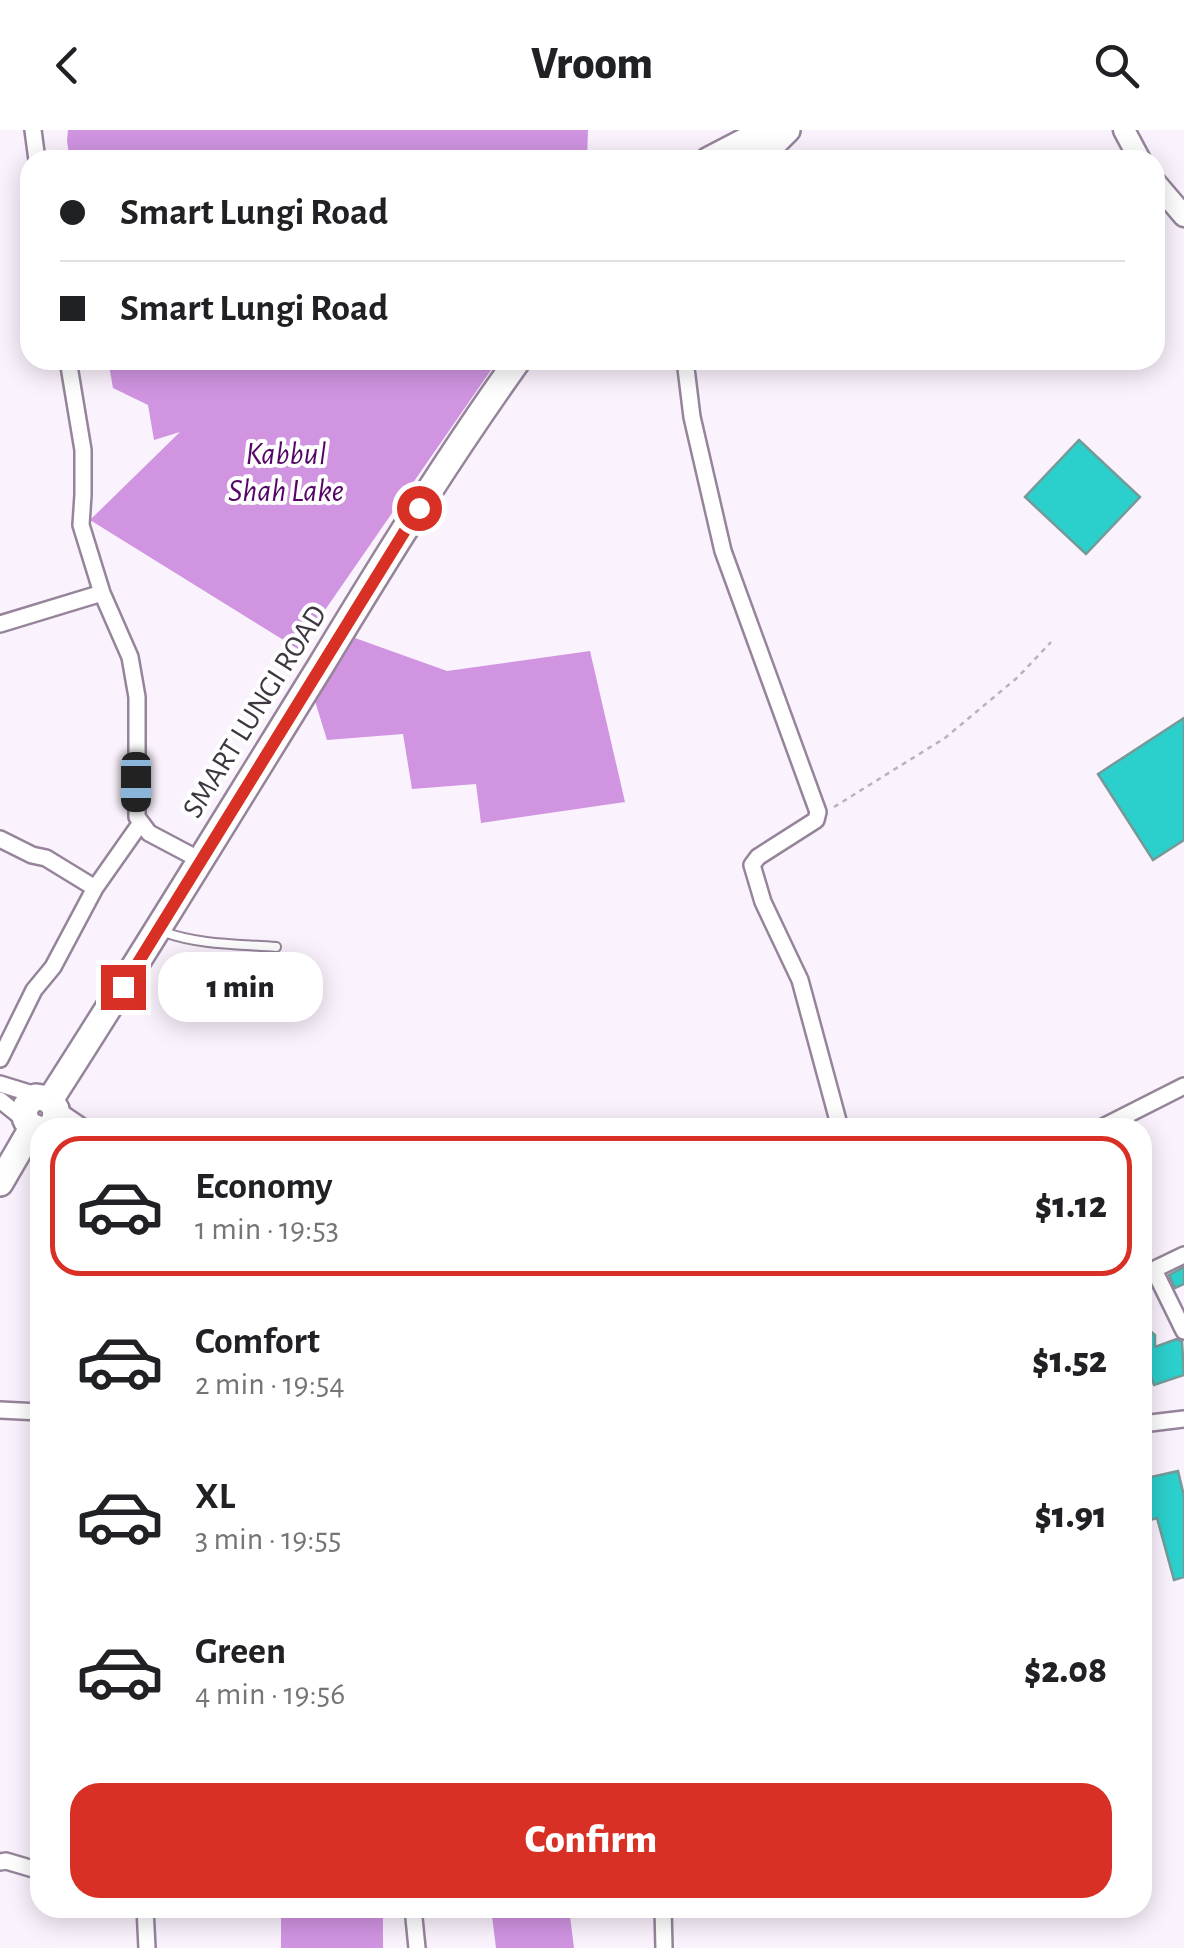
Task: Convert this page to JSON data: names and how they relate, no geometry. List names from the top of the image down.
{
  "streets": {
    "main road": ["SMART LUNGI ROAD"]
  },
  "water": ["Kabbul Shah Lake"],
  "page": {
    "header": "Vroom",
    "banner": ["Smart Lungi Road", "Smart Lungi Road"],
    "bubble": "1 min",
    "list": [
      {
        "name": "Economy",
        "note": "1 min · 19:53",
        "value": "$1.12"
      },
      {
        "name": "Comfort",
        "note": "2 min · 19:54",
        "value": "$1.52"
      },
      {
        "name": "XL",
        "note": "3 min · 19:55",
        "value": "$1.91"
      },
      {
        "name": "Green",
        "note": "4 min · 19:56",
        "value": "$2.08"
      }
    ],
    "buttons": "Confirm"
  }
}
